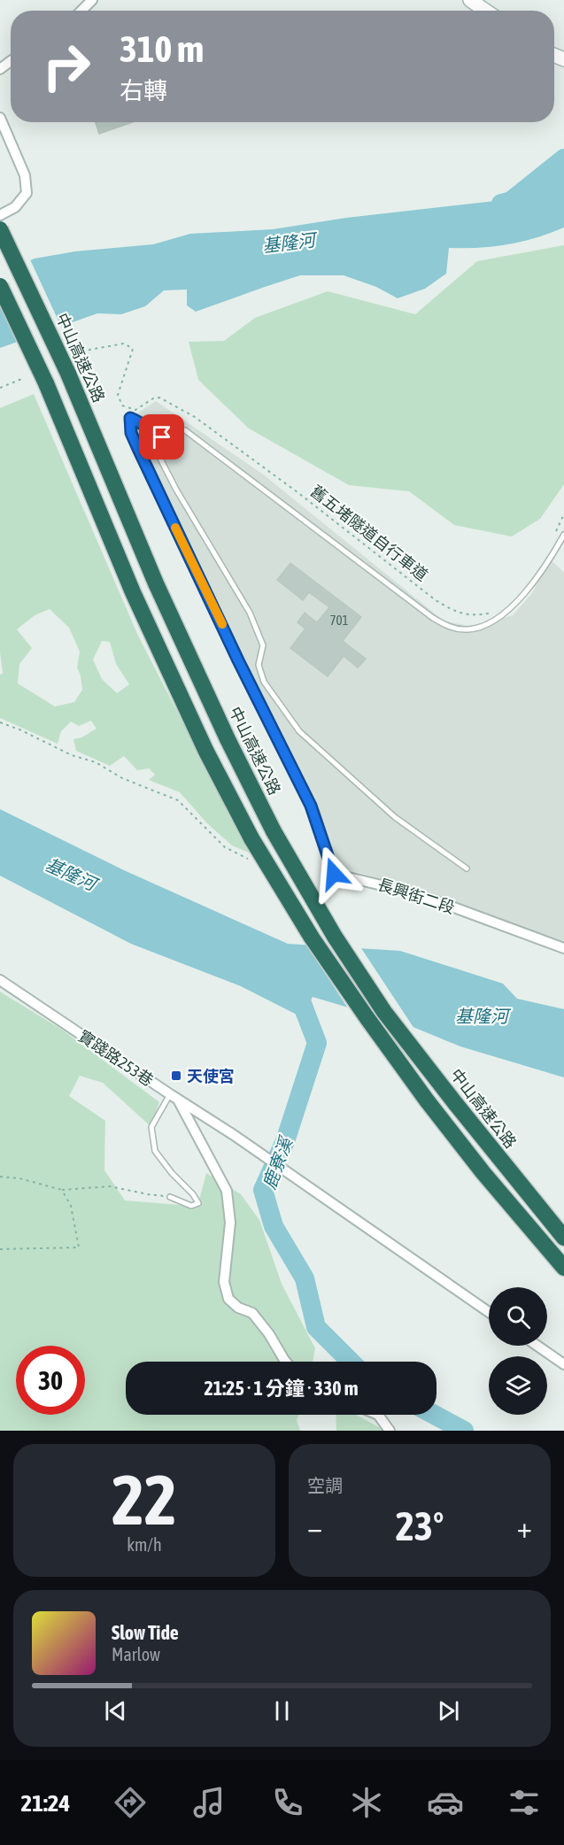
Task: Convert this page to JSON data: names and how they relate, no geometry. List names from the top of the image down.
{
  "streets": {
    "highway": ["中山高速公路"],
    "street": ["長興街二段", "實踐路253巷"],
    "path": ["舊五堵隧道自行車道"]
  },
  "water": ["基隆河", "鹿寮溪"],
  "places": {
    "transit": ["天使宮"]
  },
  "house_numbers": ["701"],
  "page": {
    "turn": ["310 m", "右轉"],
    "limit": "30",
    "trip": "21:25 · 1 分鐘 · 330 m",
    "tile": [
      ["22", "km/h"],
      "空調"
    ],
    "heat": ["−", "23°", "+"],
    "song": ["Slow Tide", "Marlow"],
    "tabs": "21:24"
  }
}
